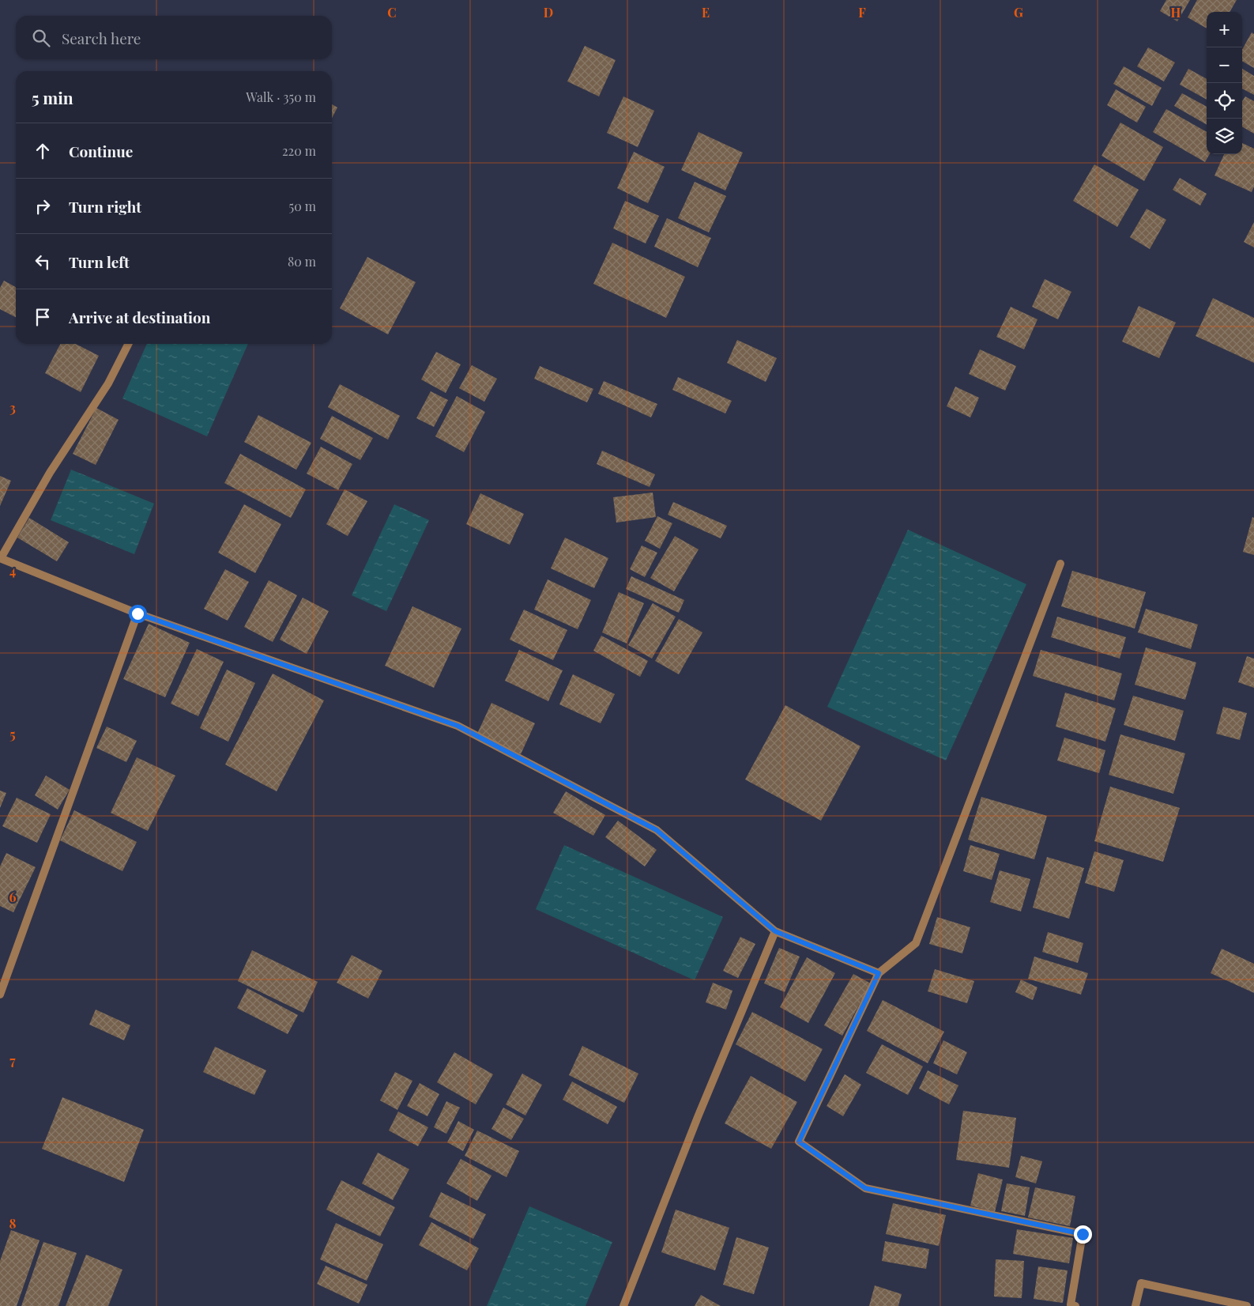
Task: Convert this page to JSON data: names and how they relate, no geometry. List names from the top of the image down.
{
  "page": {
    "map_buttons": ["+", "−"],
    "search": "Search here",
    "heading": ["5 min", "Walk · 350 m"],
    "list": [
      ["Continue", "220 m"],
      ["Turn right", "50 m"],
      ["Turn left", "80 m"],
      "Arrive at destination"
    ]
  },
  "grid": {
    "columns": [
      "C",
      "D",
      "E",
      "F",
      "G",
      "H"
    ],
    "rows": [
      "3",
      "4",
      "5",
      "6",
      "7",
      "8"
    ]
  }
}
